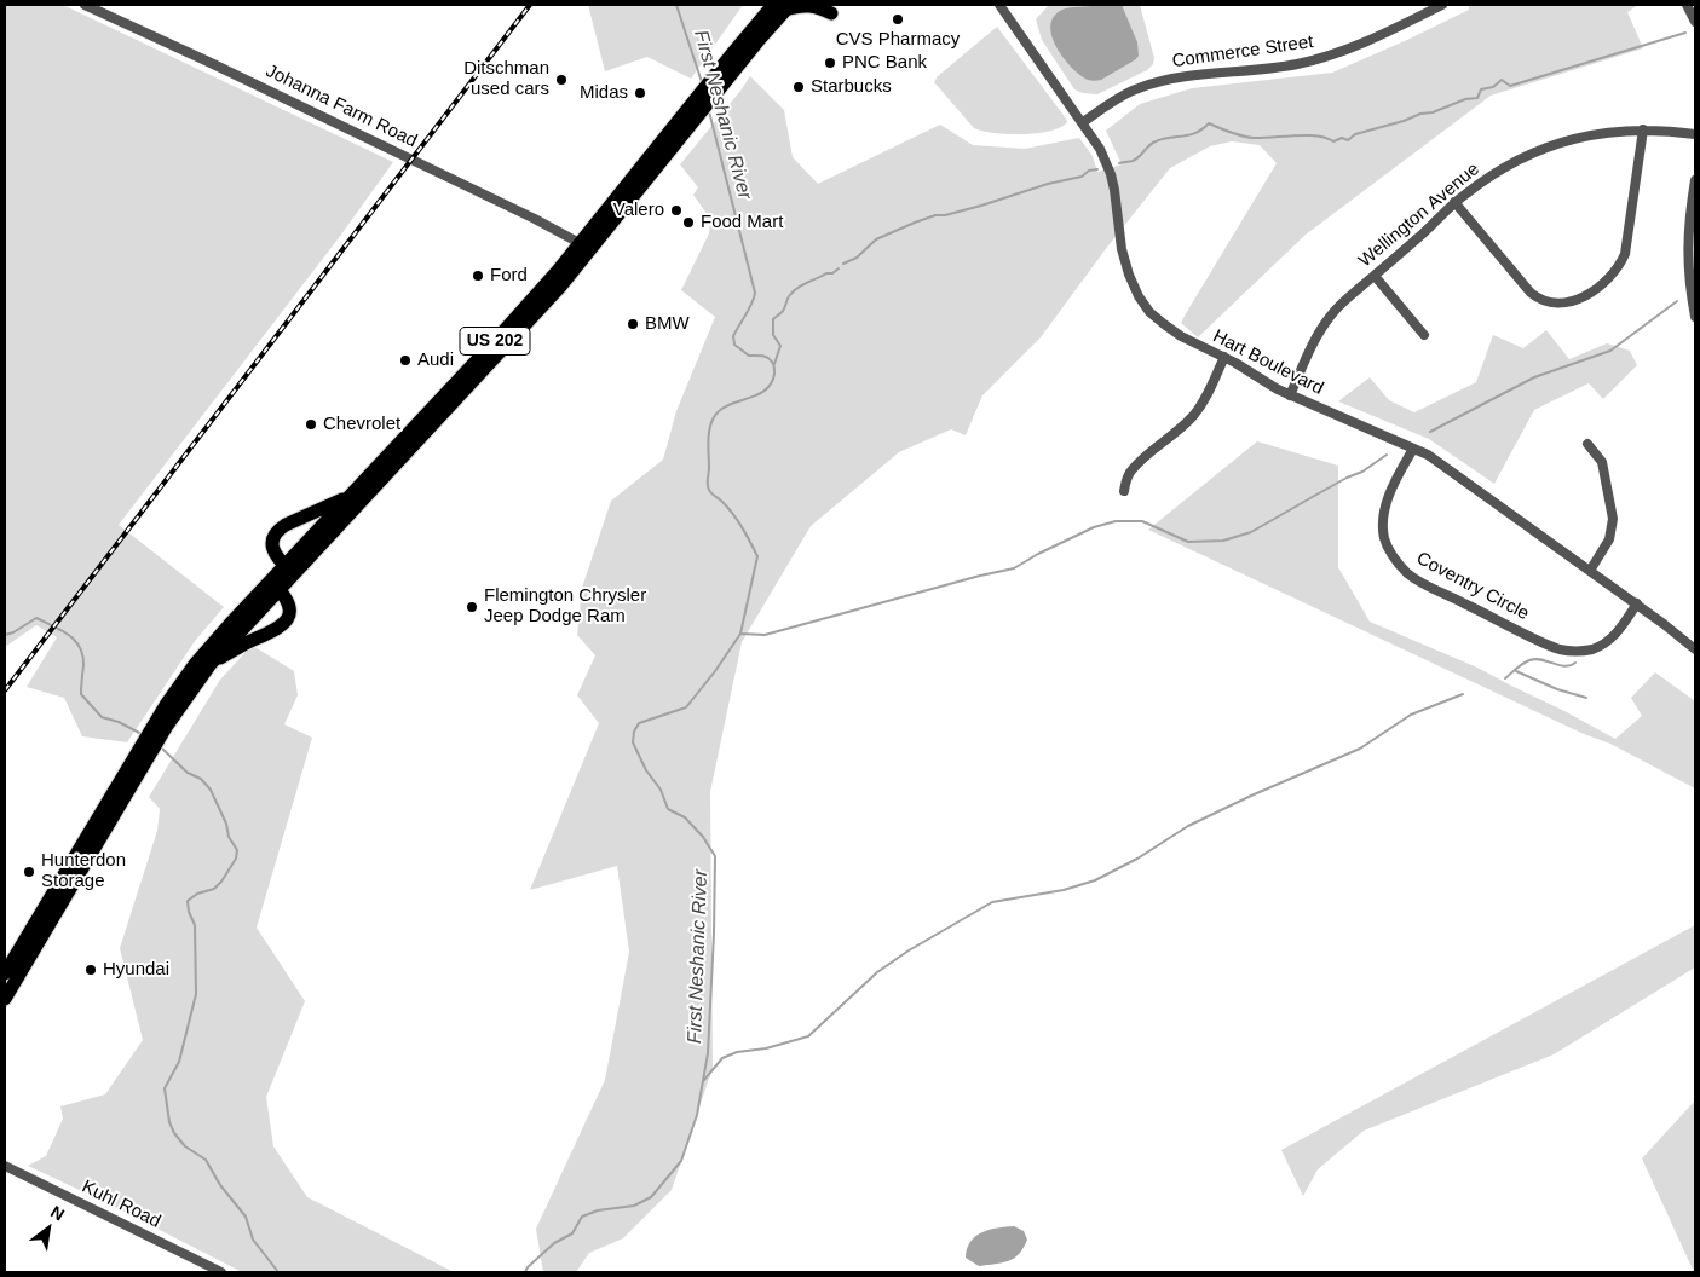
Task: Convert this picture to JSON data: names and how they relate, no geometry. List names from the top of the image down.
{
  "streets": {
    "highway": ["US 202"],
    "street": [
      "Commerce Street",
      "Johanna Farm Road",
      "Wellington Avenue",
      "Hart Boulevard",
      "Coventry Circle",
      "Kuhl Road"
    ]
  },
  "crossings": [
    ["Commerce Street", "Hart Boulevard"],
    ["Johanna Farm Road", "US 202"],
    ["Wellington Avenue", "Hart Boulevard"],
    ["Hart Boulevard", "Coventry Circle"]
  ],
  "water": ["First Neshanic River"],
  "places": [
    "CVS Pharmacy",
    "PNC Bank",
    "Ditschman used cars",
    "Starbucks",
    "Midas",
    "Valero",
    "Food Mart",
    "Ford",
    "BMW",
    "Audi",
    "Chevrolet",
    "Flemington Chrysler Jeep Dodge Ram",
    "Hunterdon Storage",
    "Hyundai"
  ],
  "north": "top right"
}
